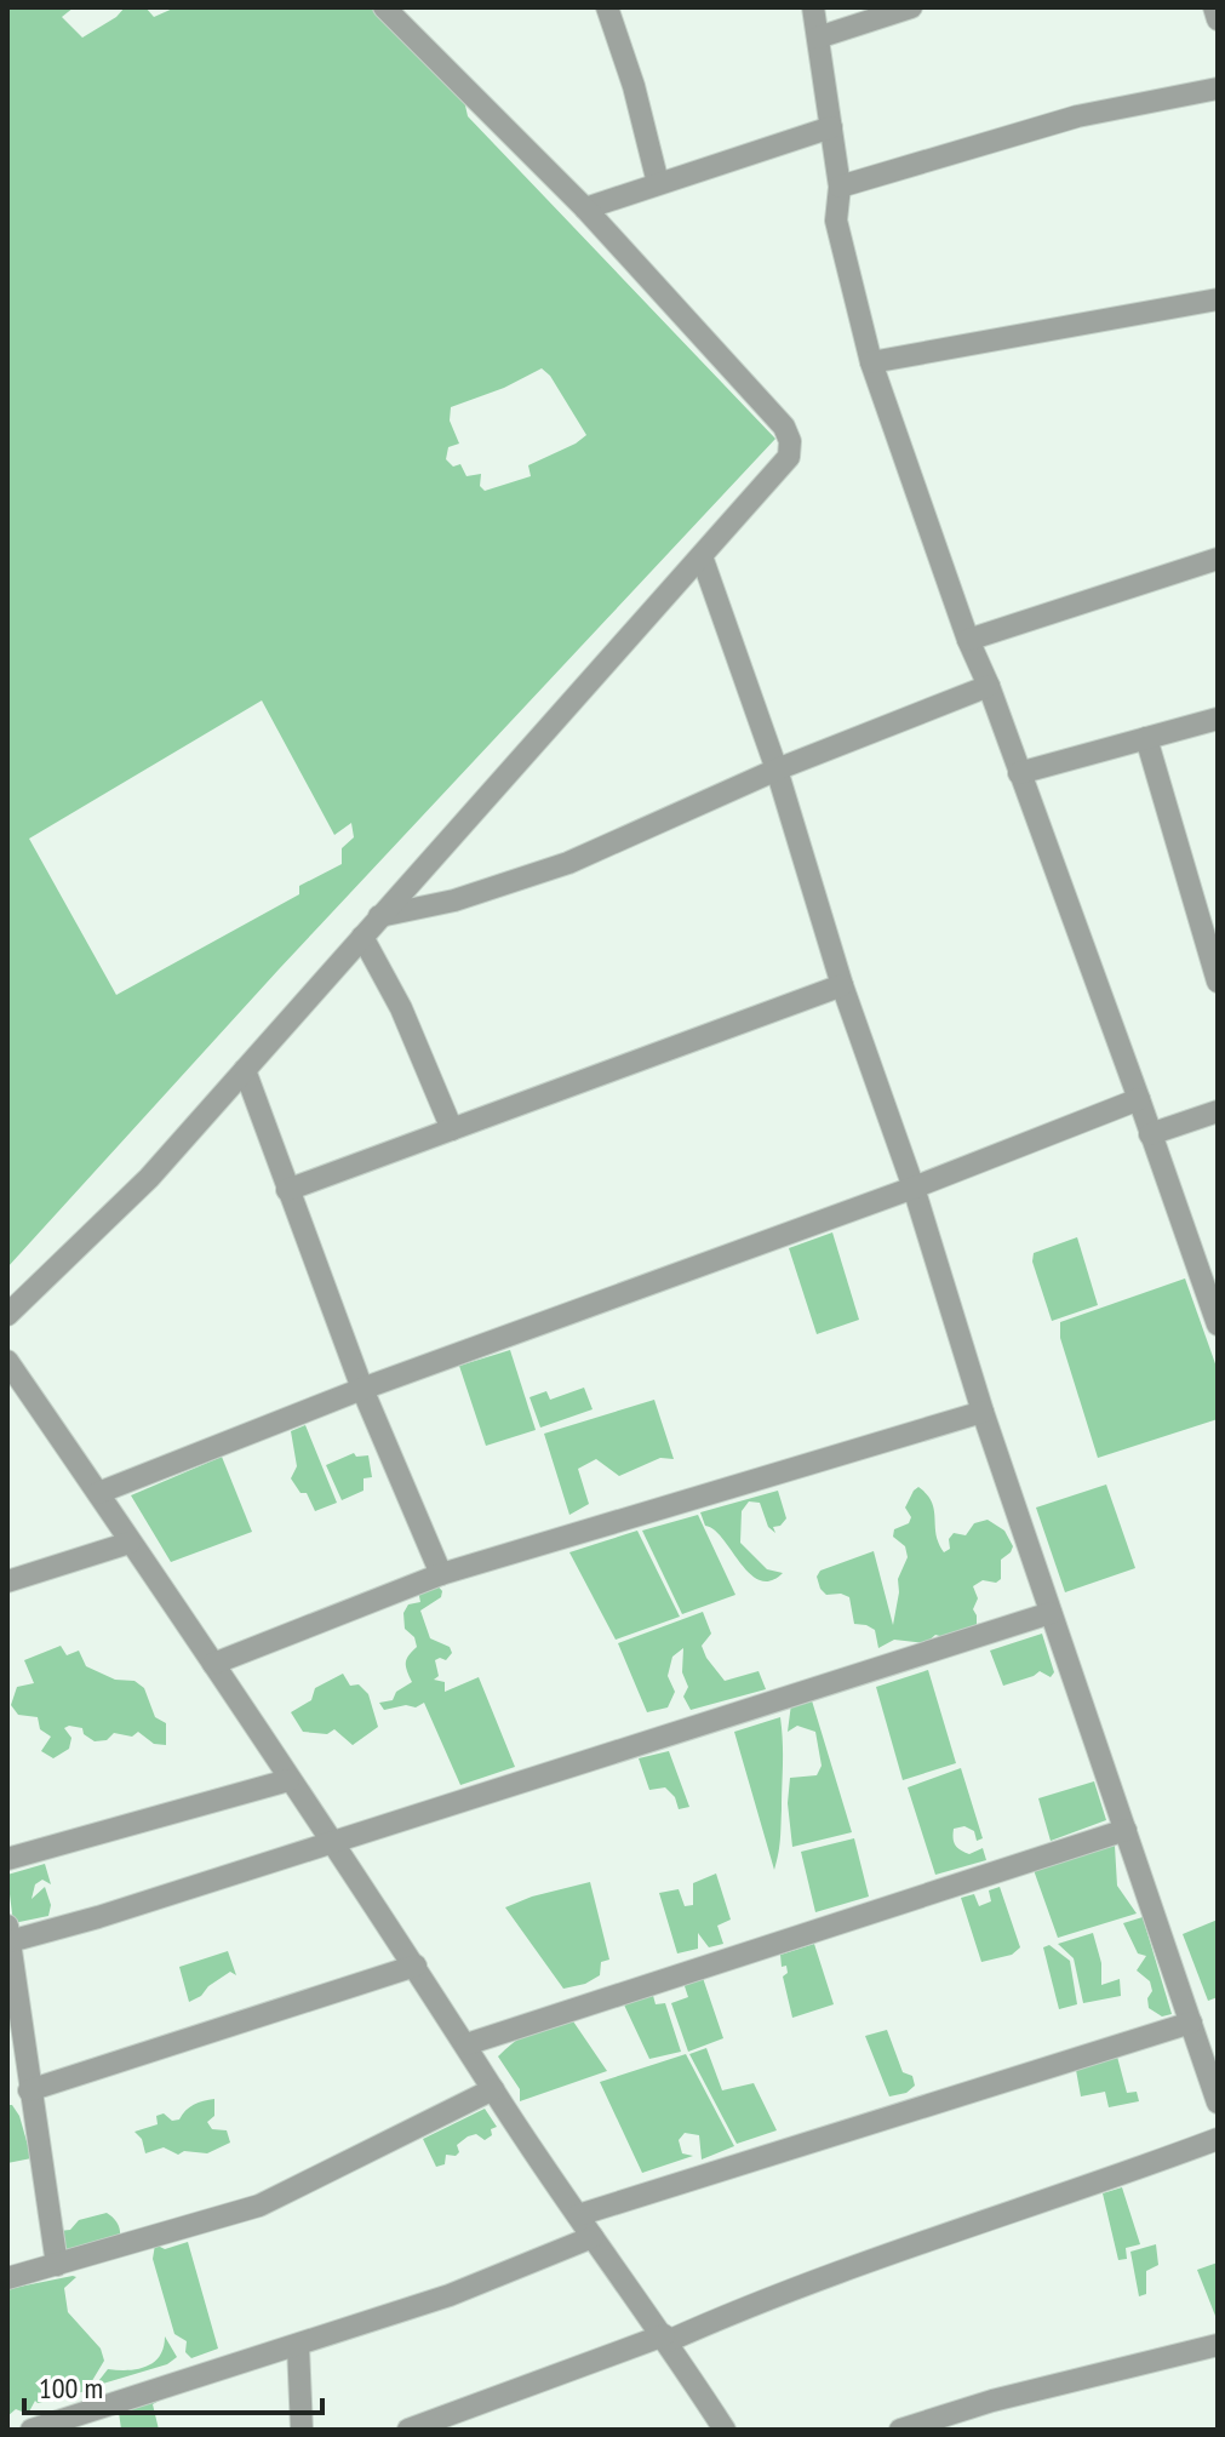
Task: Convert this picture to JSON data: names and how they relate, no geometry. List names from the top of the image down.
{
  "scale_bar": "100 m"
}
